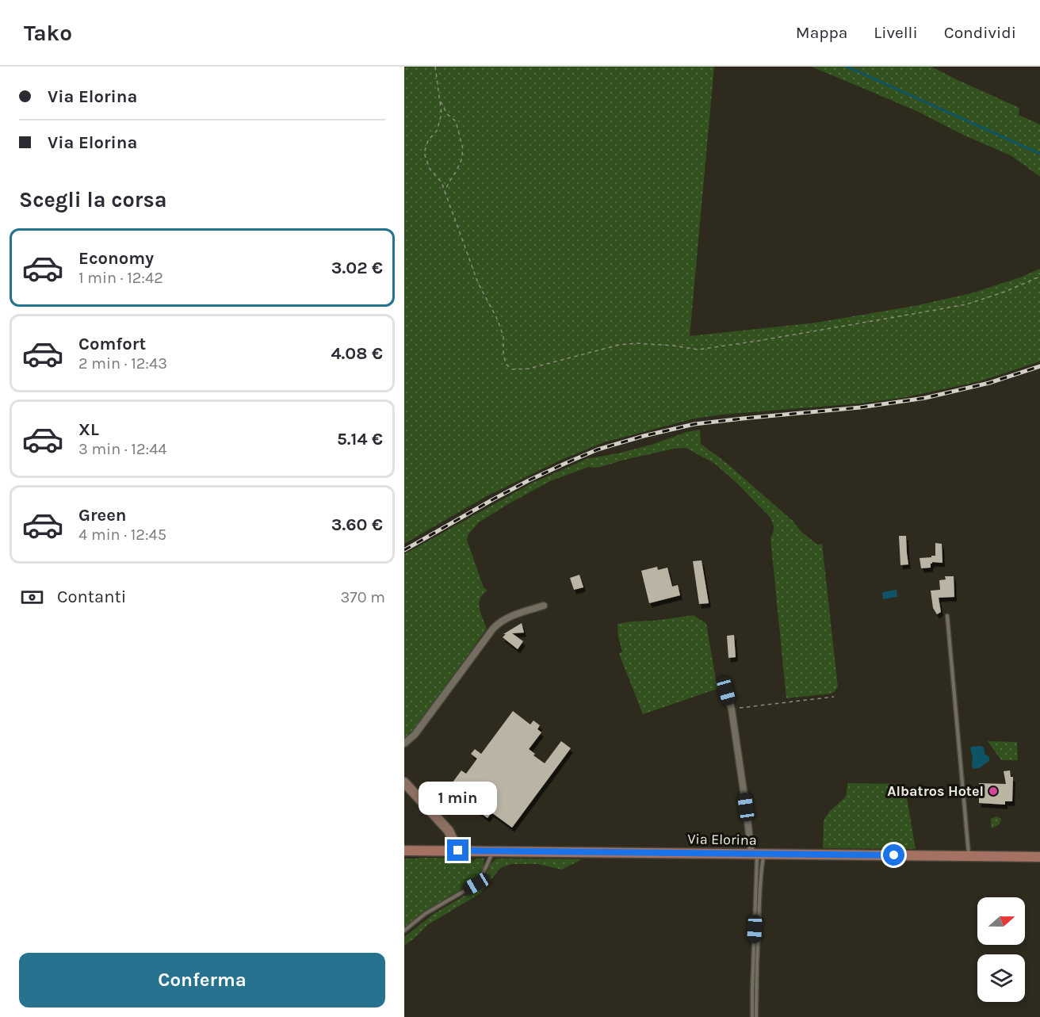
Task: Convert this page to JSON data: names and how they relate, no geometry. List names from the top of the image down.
{
  "streets": {
    "main road": ["Via Elorina"]
  },
  "places": ["Albatros Hotel"],
  "north": "right",
  "page": {
    "header": "Tako",
    "nav": ["Mappa", "Livelli", "Condividi"],
    "banner": ["Via Elorina", "Via Elorina"],
    "heading": "Scegli la corsa",
    "list": [
      {
        "name": "Economy",
        "note": "1 min · 12:42",
        "value": "3.02 €"
      },
      {
        "name": "Comfort",
        "note": "2 min · 12:43",
        "value": "4.08 €"
      },
      {
        "name": "XL",
        "note": "3 min · 12:44",
        "value": "5.14 €"
      },
      {
        "name": "Green",
        "note": "4 min · 12:45",
        "value": "3.60 €"
      }
    ],
    "pay": ["Contanti", "370 m"],
    "bubble": "1 min",
    "buttons": "Conferma"
  }
}
